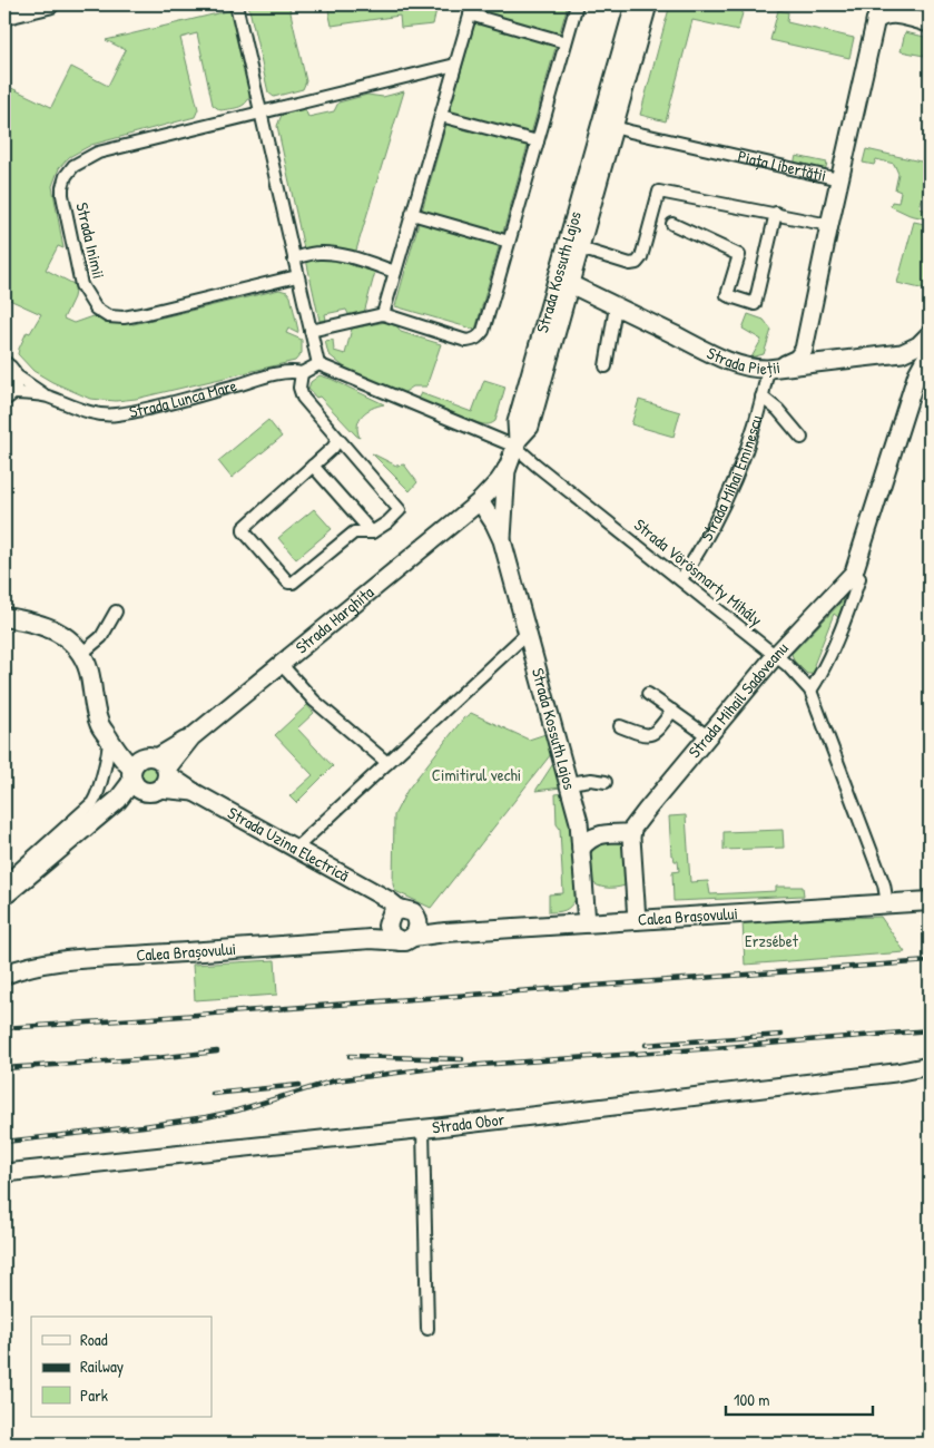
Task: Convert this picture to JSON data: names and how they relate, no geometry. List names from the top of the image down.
{
  "streets": {
    "main road": ["Strada Harghita", "Calea Brașovului"],
    "street": [
      "Piața Libertății",
      "Strada Inimii",
      "Strada Kossuth Lajos",
      "Strada Pieții",
      "Strada Lunca Mare",
      "Strada Mihai Eminescu",
      "Strada Vörösmarty Mihály",
      "Strada Mihail Sadoveanu",
      "Strada Uzina Electrică",
      "Strada Obor"
    ]
  },
  "crossings": [
    ["Piața Libertății", "Strada Kossuth Lajos"],
    ["Strada Kossuth Lajos", "Strada Pieții"],
    ["Strada Kossuth Lajos", "Strada Vörösmarty Mihály"],
    ["Strada Kossuth Lajos", "Strada Harghita"],
    ["Strada Kossuth Lajos", "Calea Brașovului"],
    ["Strada Pieții", "Strada Mihai Eminescu"],
    ["Strada Mihai Eminescu", "Strada Vörösmarty Mihály"],
    ["Strada Vörösmarty Mihály", "Strada Mihail Sadoveanu"],
    ["Strada Vörösmarty Mihály", "Calea Brașovului"],
    ["Strada Harghita", "Strada Uzina Electrică"],
    ["Strada Uzina Electrică", "Calea Brașovului"]
  ],
  "parks": ["Cimitirul vechi", "Erzsébet"],
  "legend": ["Road", "Railway", "Park"],
  "scale_bar": "100 m"
}
